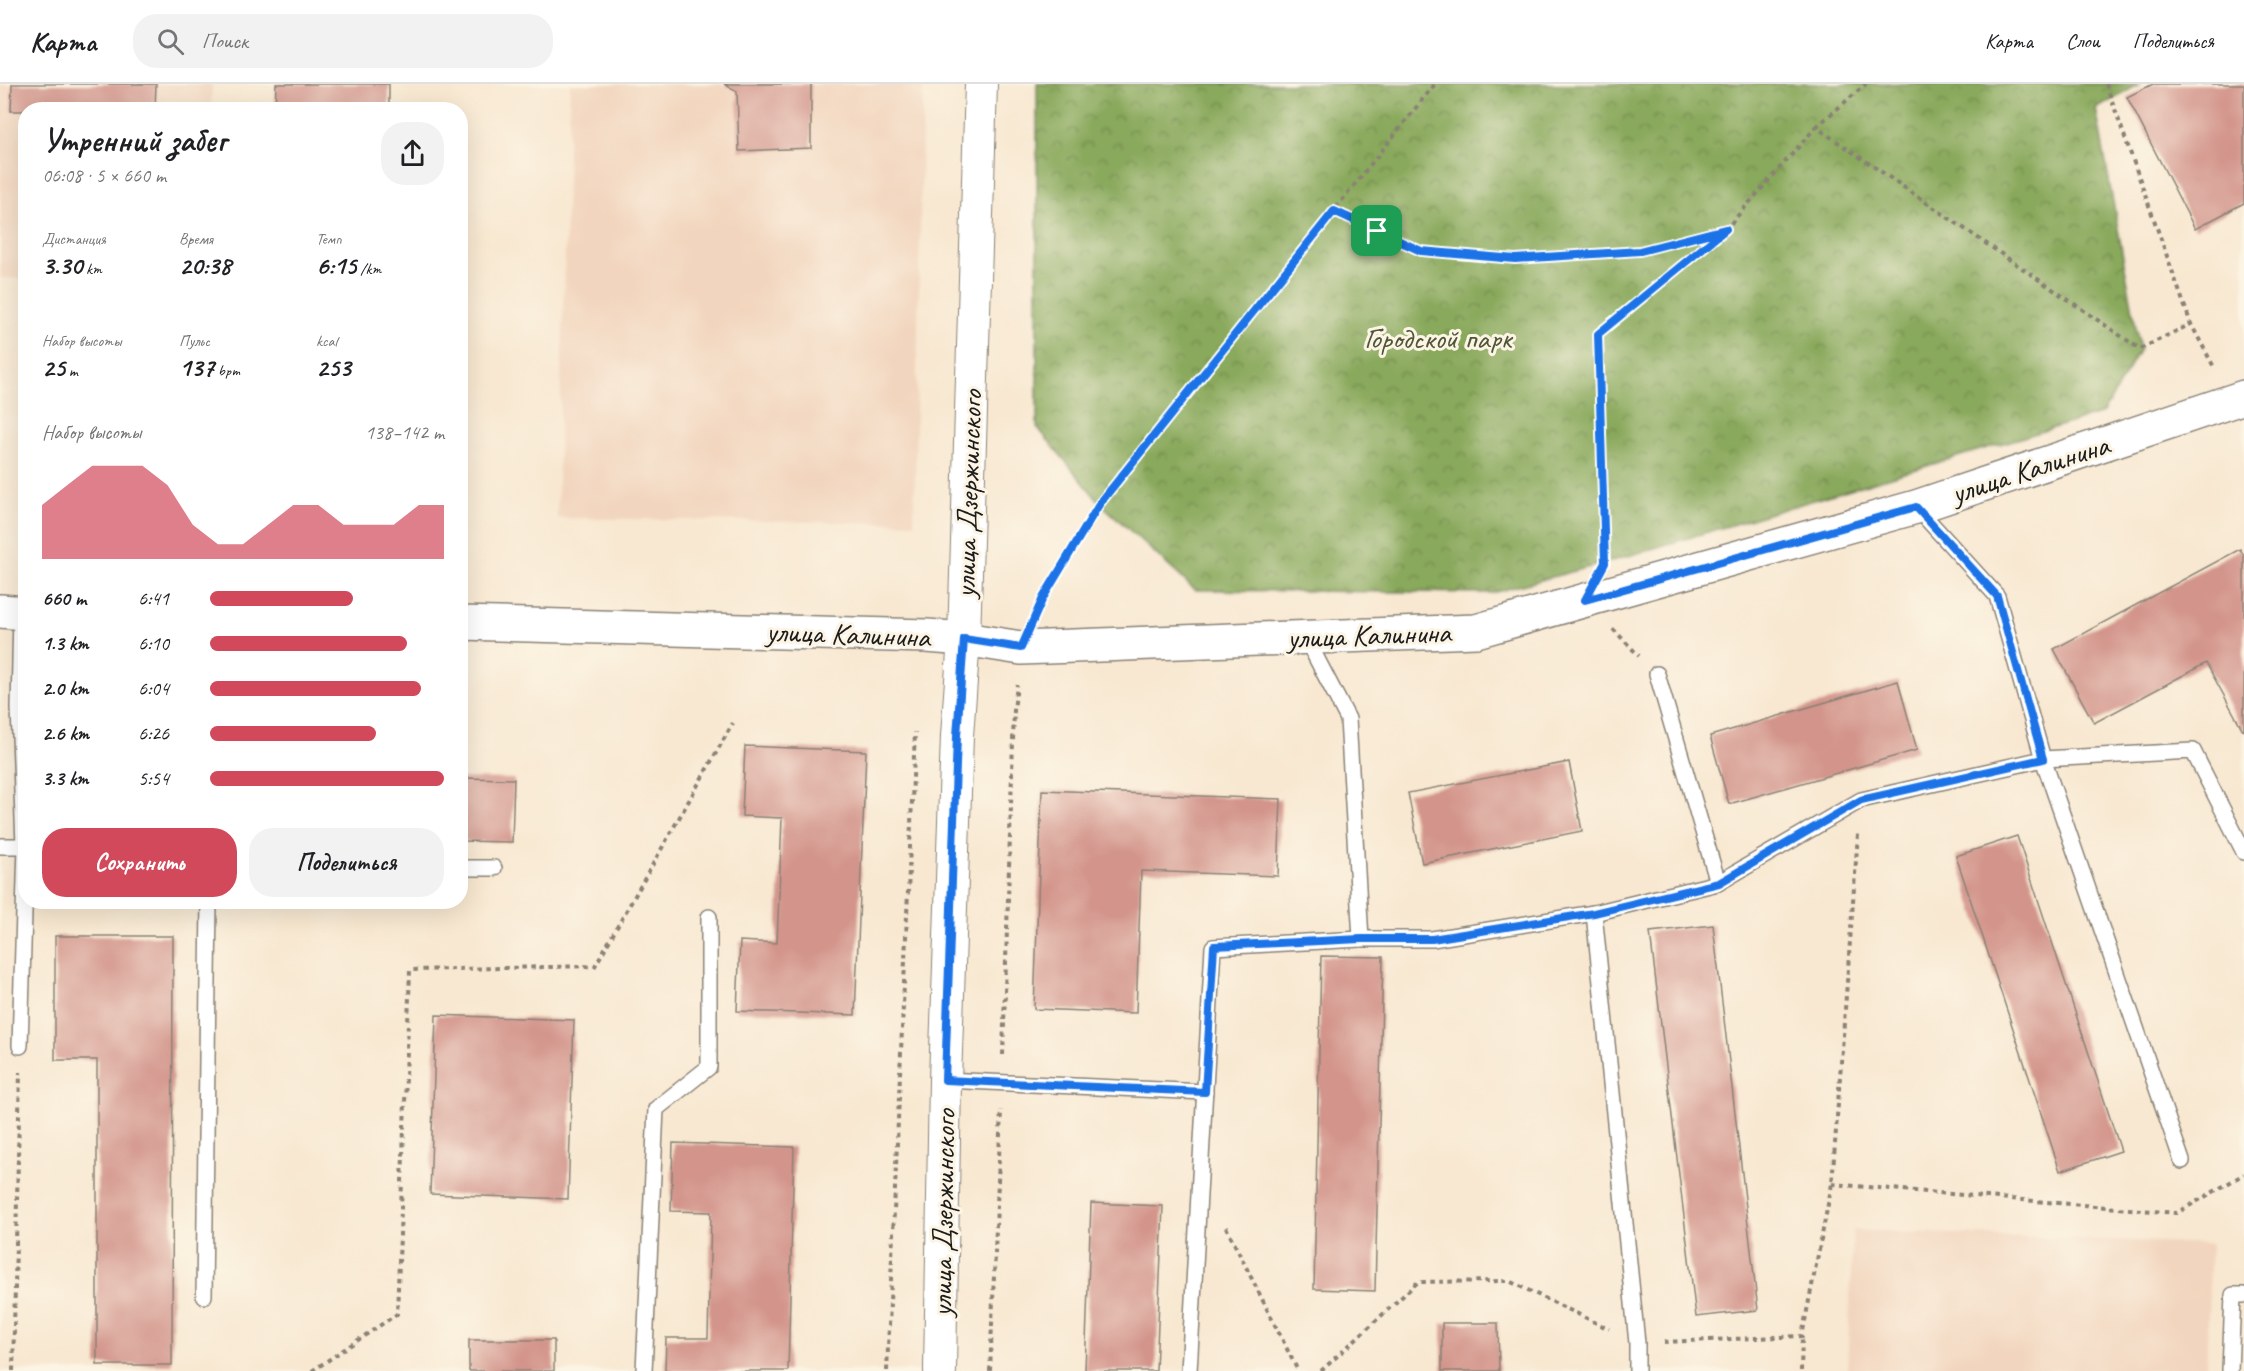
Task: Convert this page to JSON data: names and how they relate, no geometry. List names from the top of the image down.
{
  "streets": {
    "street": ["улица Калинина", "улица Дзержинского"]
  },
  "crossings": [
    ["улица Калинина", "улица Дзержинского"]
  ],
  "parks": ["Городской парк"],
  "page": {
    "header": "Карта",
    "search": "Поиск",
    "nav": ["Карта", "Слои", "Поделиться"],
    "heading": ["Утренний забег", "06:08 · 5 × 660 m"],
    "stats": [
      ["Дистанция", "3.30 km"],
      ["Время", "20:38"],
      ["Темп", "6:15 /km"],
      ["Набор высоты", "25 m"],
      ["Пульс", "137 bpm"],
      ["kcal", "253"]
    ],
    "chart": ["Набор высоты", "138–142 m"],
    "list": [
      {
        "name": "660 m",
        "note": "6:41"
      },
      {
        "name": "1.3 km",
        "note": "6:10"
      },
      {
        "name": "2.0 km",
        "note": "6:04"
      },
      {
        "name": "2.6 km",
        "note": "6:26"
      },
      {
        "name": "3.3 km",
        "note": "5:54"
      }
    ],
    "buttons": ["Сохранить", "Поделиться"]
  }
}
